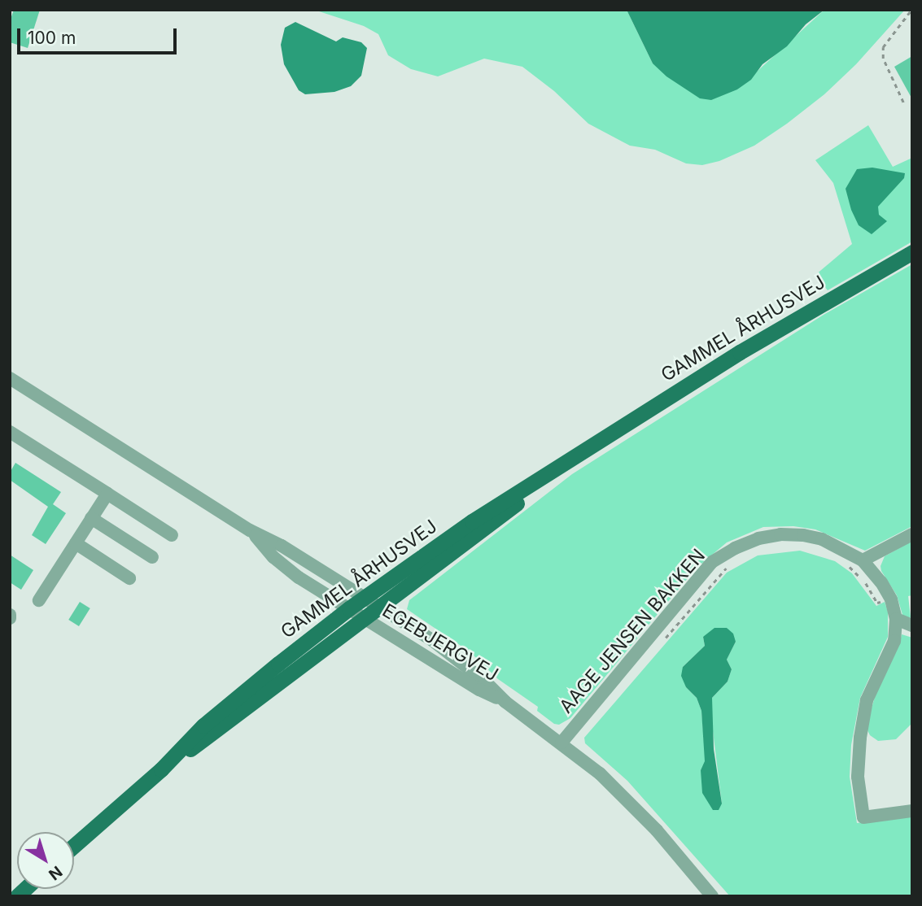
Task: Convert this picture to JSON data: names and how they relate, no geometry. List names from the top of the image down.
{
  "streets": {
    "main road": ["GAMMEL ÅRHUSVEJ"],
    "street": ["AAGE JENSEN BAKKEN", "EGEBJERGVEJ"]
  },
  "crossings": [
    ["GAMMEL ÅRHUSVEJ", "EGEBJERGVEJ"],
    ["AAGE JENSEN BAKKEN", "EGEBJERGVEJ"]
  ],
  "scale_bar": "100 m",
  "north": "bottom right"
}
